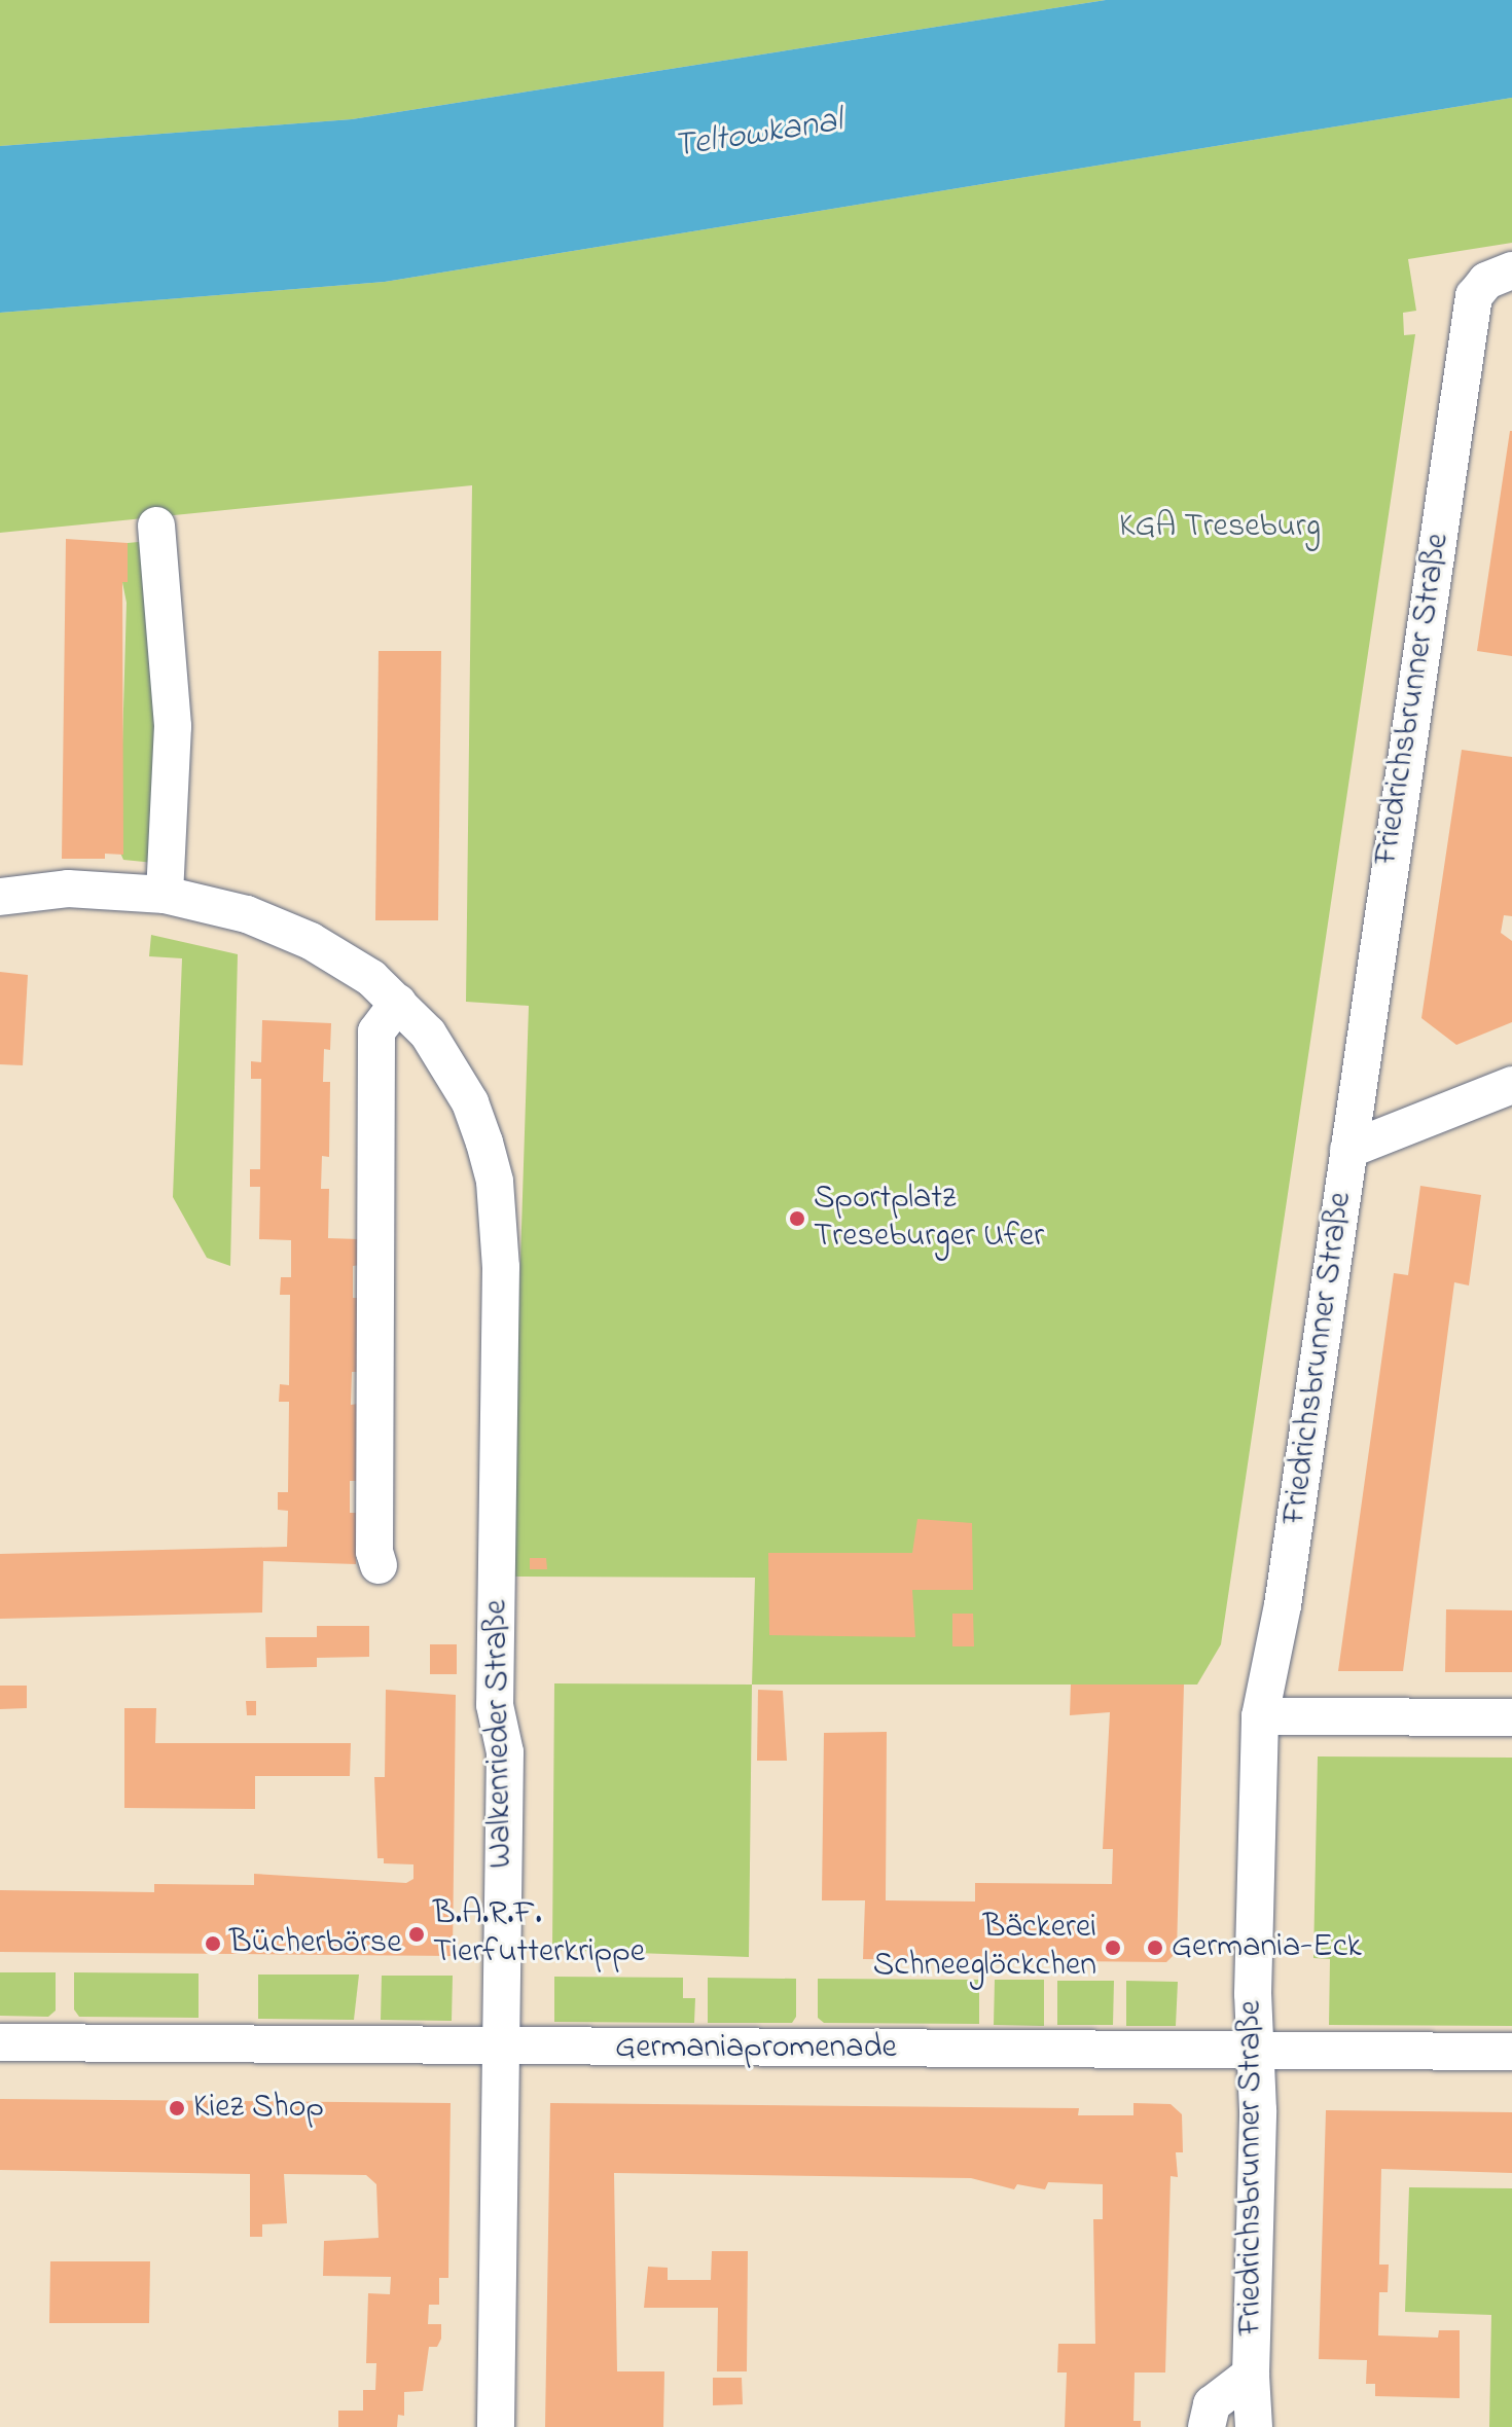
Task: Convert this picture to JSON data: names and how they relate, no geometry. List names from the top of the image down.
{
  "streets": {
    "street": ["Friedrichsbrunner Straße", "Walkenrieder Straße", "Germaniapromenade"]
  },
  "crossings": [
    ["Friedrichsbrunner Straße", "Germaniapromenade"],
    ["Walkenrieder Straße", "Germaniapromenade"]
  ],
  "water": ["Teltowkanal"],
  "parks": ["KGA Treseburg"],
  "places": [
    "Sportplatz Treseburger Ufer",
    "B.A.R.F. Tierfutterkrippe",
    "Bücherbörse",
    "Bäckerei Schneeglöckchen",
    "Germania-Eck",
    "Kiez Shop"
  ]
}
